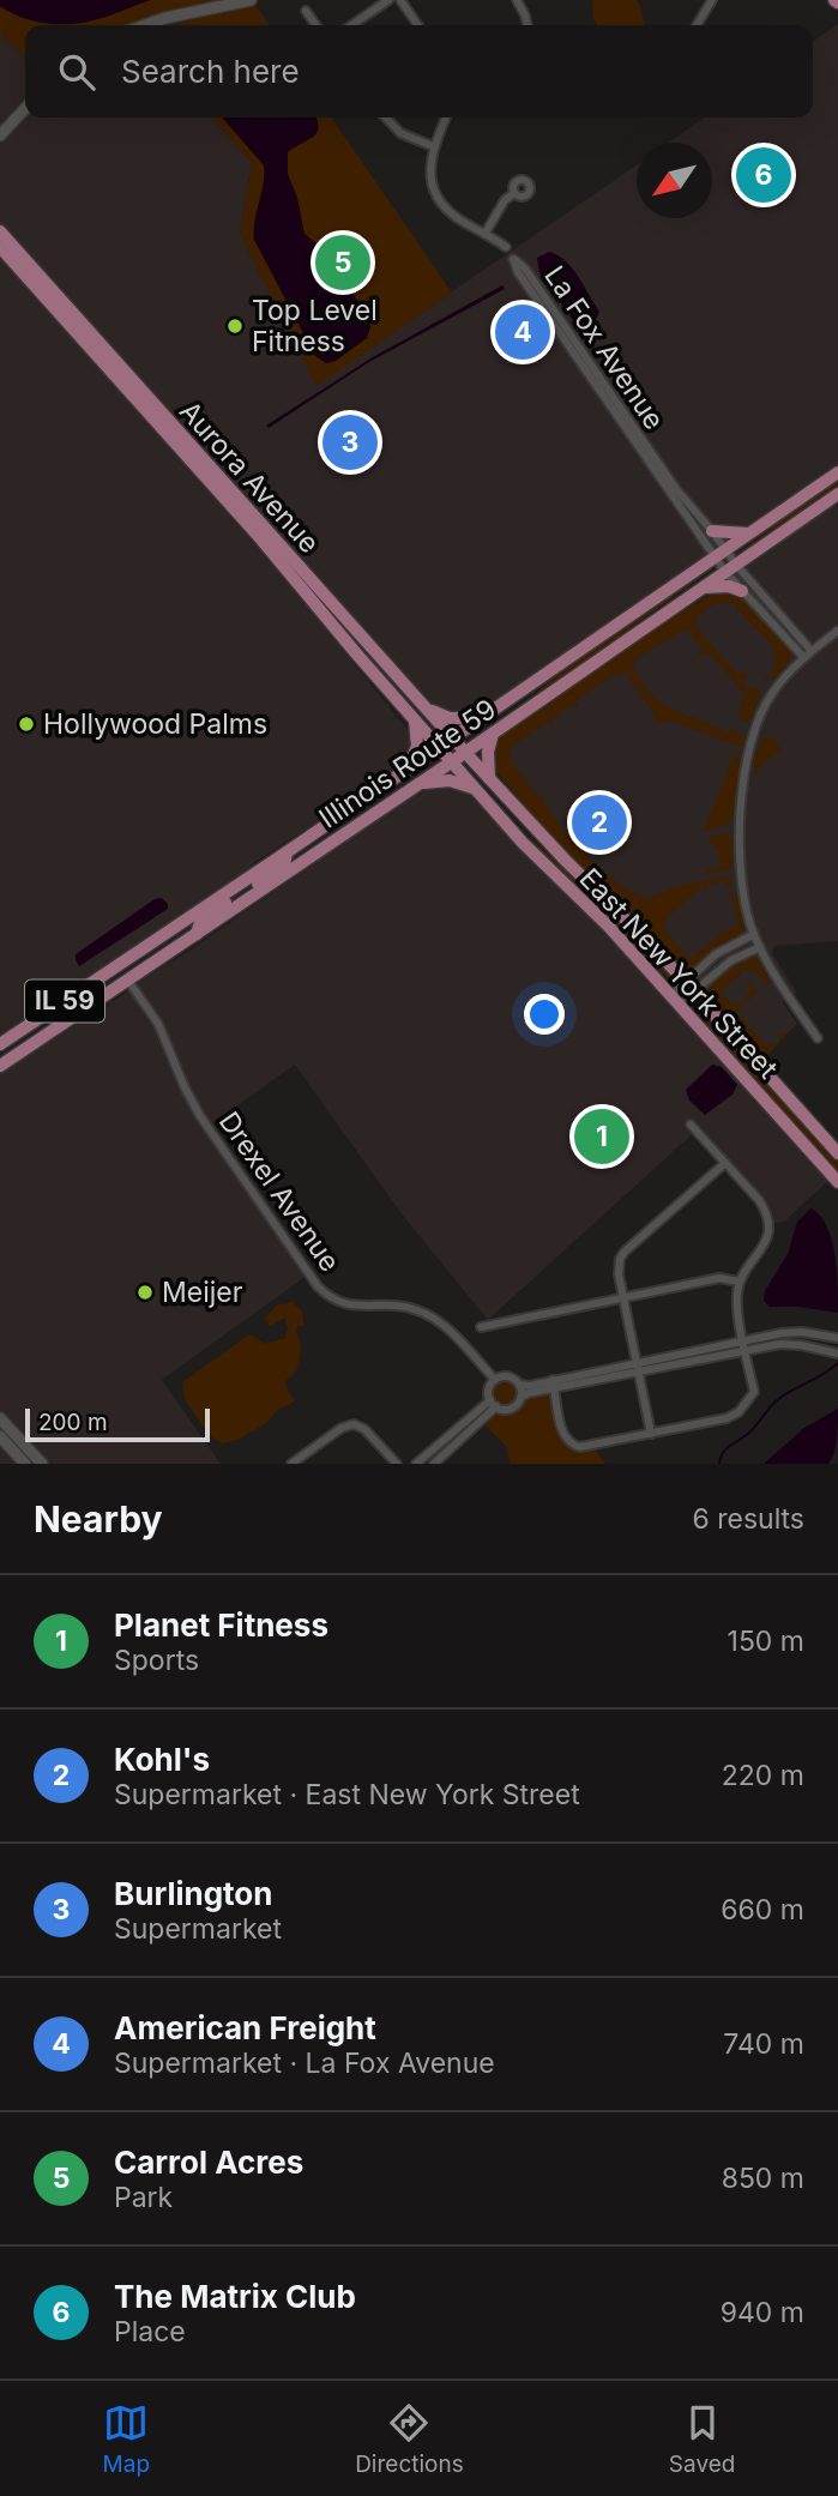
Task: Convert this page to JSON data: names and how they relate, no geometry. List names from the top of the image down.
{
  "streets": {
    "main road": [
      "Aurora Avenue",
      "Illinois Route 59",
      "East New York Street",
      "IL 59"
    ],
    "street": ["La Fox Avenue", "Drexel Avenue"]
  },
  "crossings": [
    ["La Fox Avenue", "Illinois Route 59"],
    ["Aurora Avenue", "Illinois Route 59"],
    ["Aurora Avenue", "East New York Street"],
    ["Illinois Route 59", "East New York Street"],
    ["Illinois Route 59", "IL 59"],
    ["Illinois Route 59", "Drexel Avenue"]
  ],
  "places": ["Top Level Fitness", "Hollywood Palms", "Meijer"],
  "scale_bar": "200 m",
  "north": "bottom left",
  "page": {
    "search": "Search here",
    "pins": [
      "6",
      "5",
      "4",
      "3",
      "2",
      "1"
    ],
    "scale": "200 m",
    "heading": ["Nearby", "6 results"],
    "list": [
      {
        "mark": "1",
        "name": "Planet Fitness",
        "note": "Sports",
        "value": "150 m"
      },
      {
        "mark": "2",
        "name": "Kohl's",
        "note": "Supermarket · East New York Street",
        "value": "220 m"
      },
      {
        "mark": "3",
        "name": "Burlington",
        "note": "Supermarket",
        "value": "660 m"
      },
      {
        "mark": "4",
        "name": "American Freight",
        "note": "Supermarket · La Fox Avenue",
        "value": "740 m"
      },
      {
        "mark": "5",
        "name": "Carrol Acres",
        "note": "Park",
        "value": "850 m"
      },
      {
        "mark": "6",
        "name": "The Matrix Club",
        "note": "Place",
        "value": "940 m"
      }
    ],
    "nav": ["Map", "Directions", "Saved"]
  }
}
